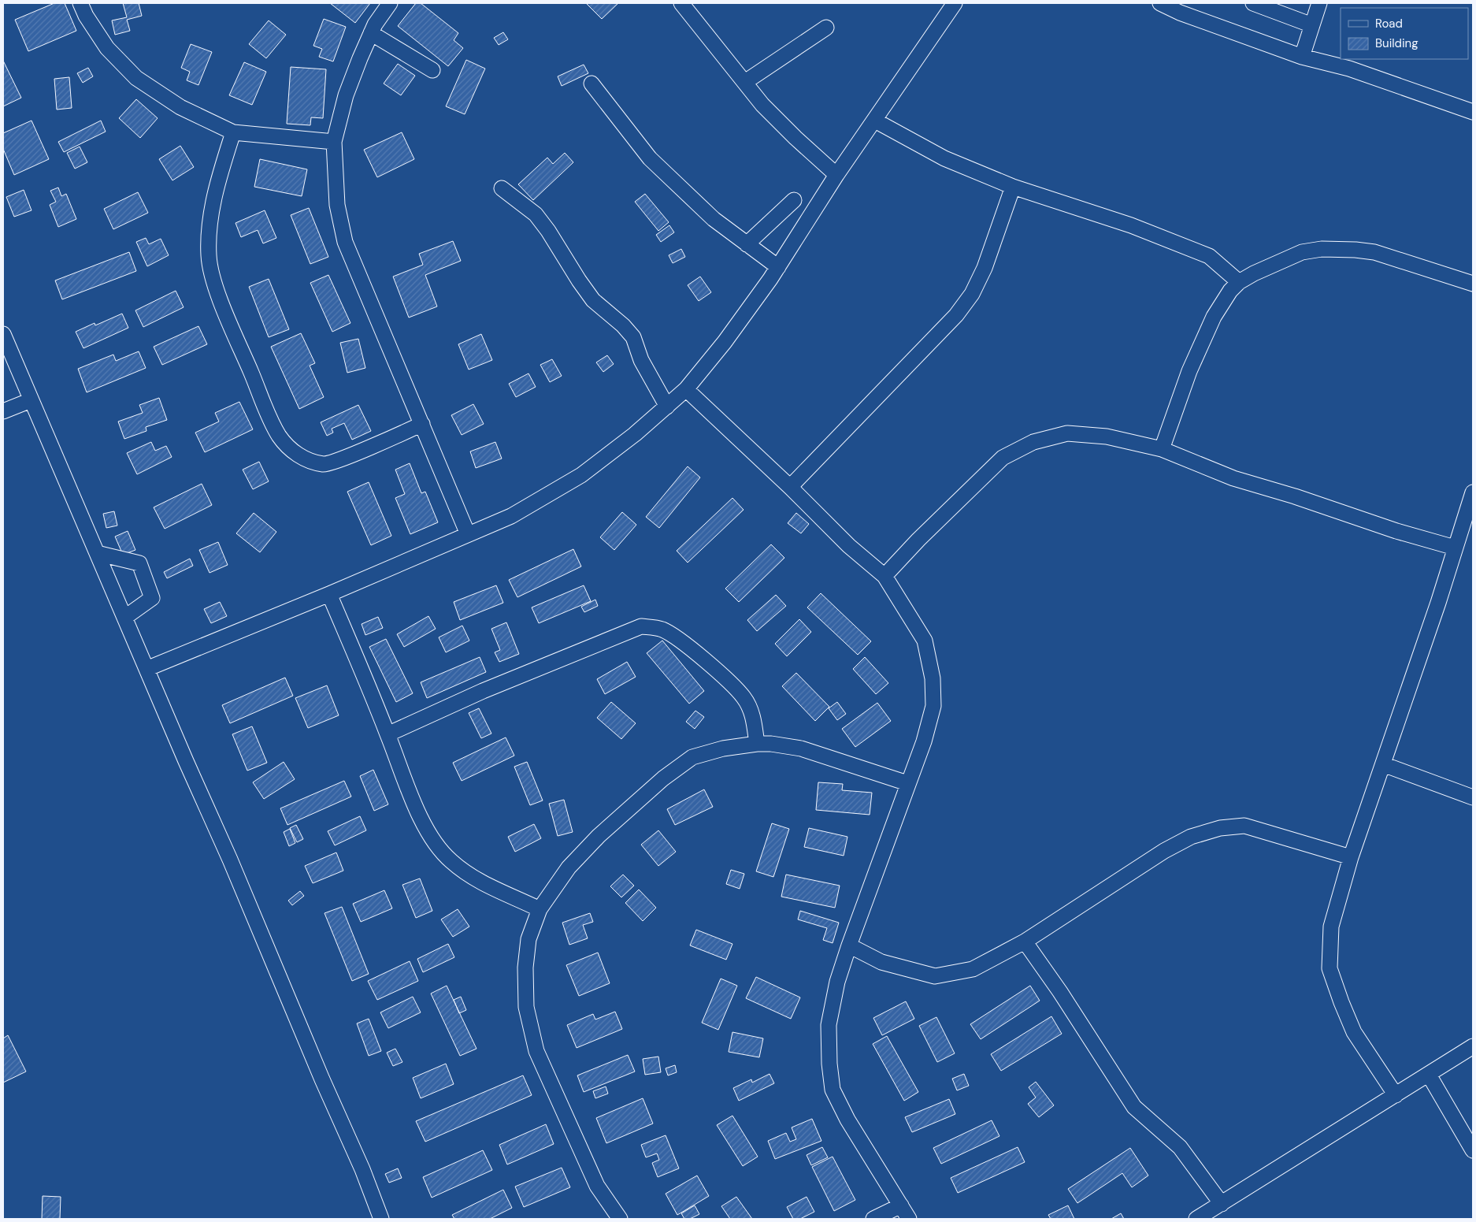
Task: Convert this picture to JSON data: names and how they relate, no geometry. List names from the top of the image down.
{
  "legend": ["Road", "Building"]
}
